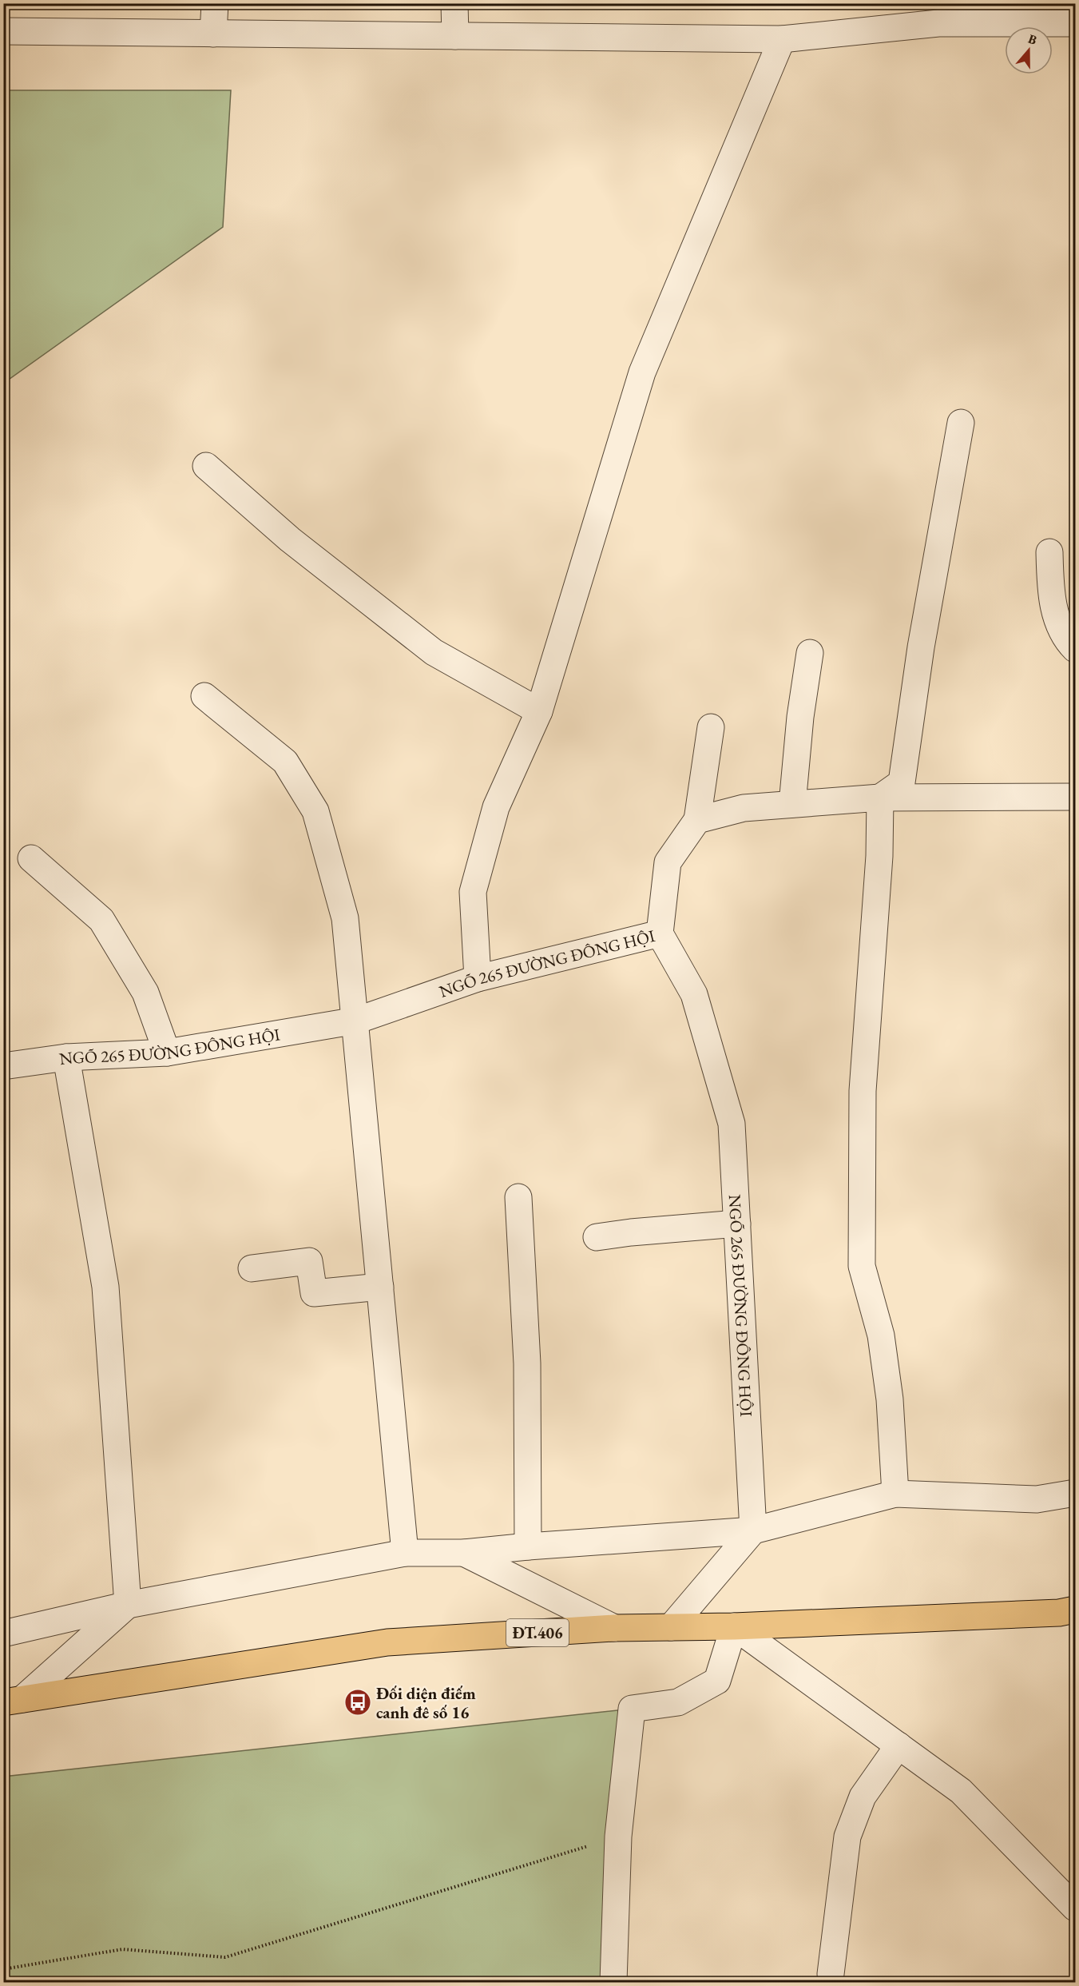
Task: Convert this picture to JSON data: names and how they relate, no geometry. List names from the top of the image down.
{
  "streets": {
    "main road": ["ĐT.406"],
    "street": ["NGÕ 265 ĐƯỜNG ĐÔNG HỘI"]
  },
  "places": {
    "bus stop": ["Đối diện điếm canh đê số 16"]
  },
  "north": "top"
}
